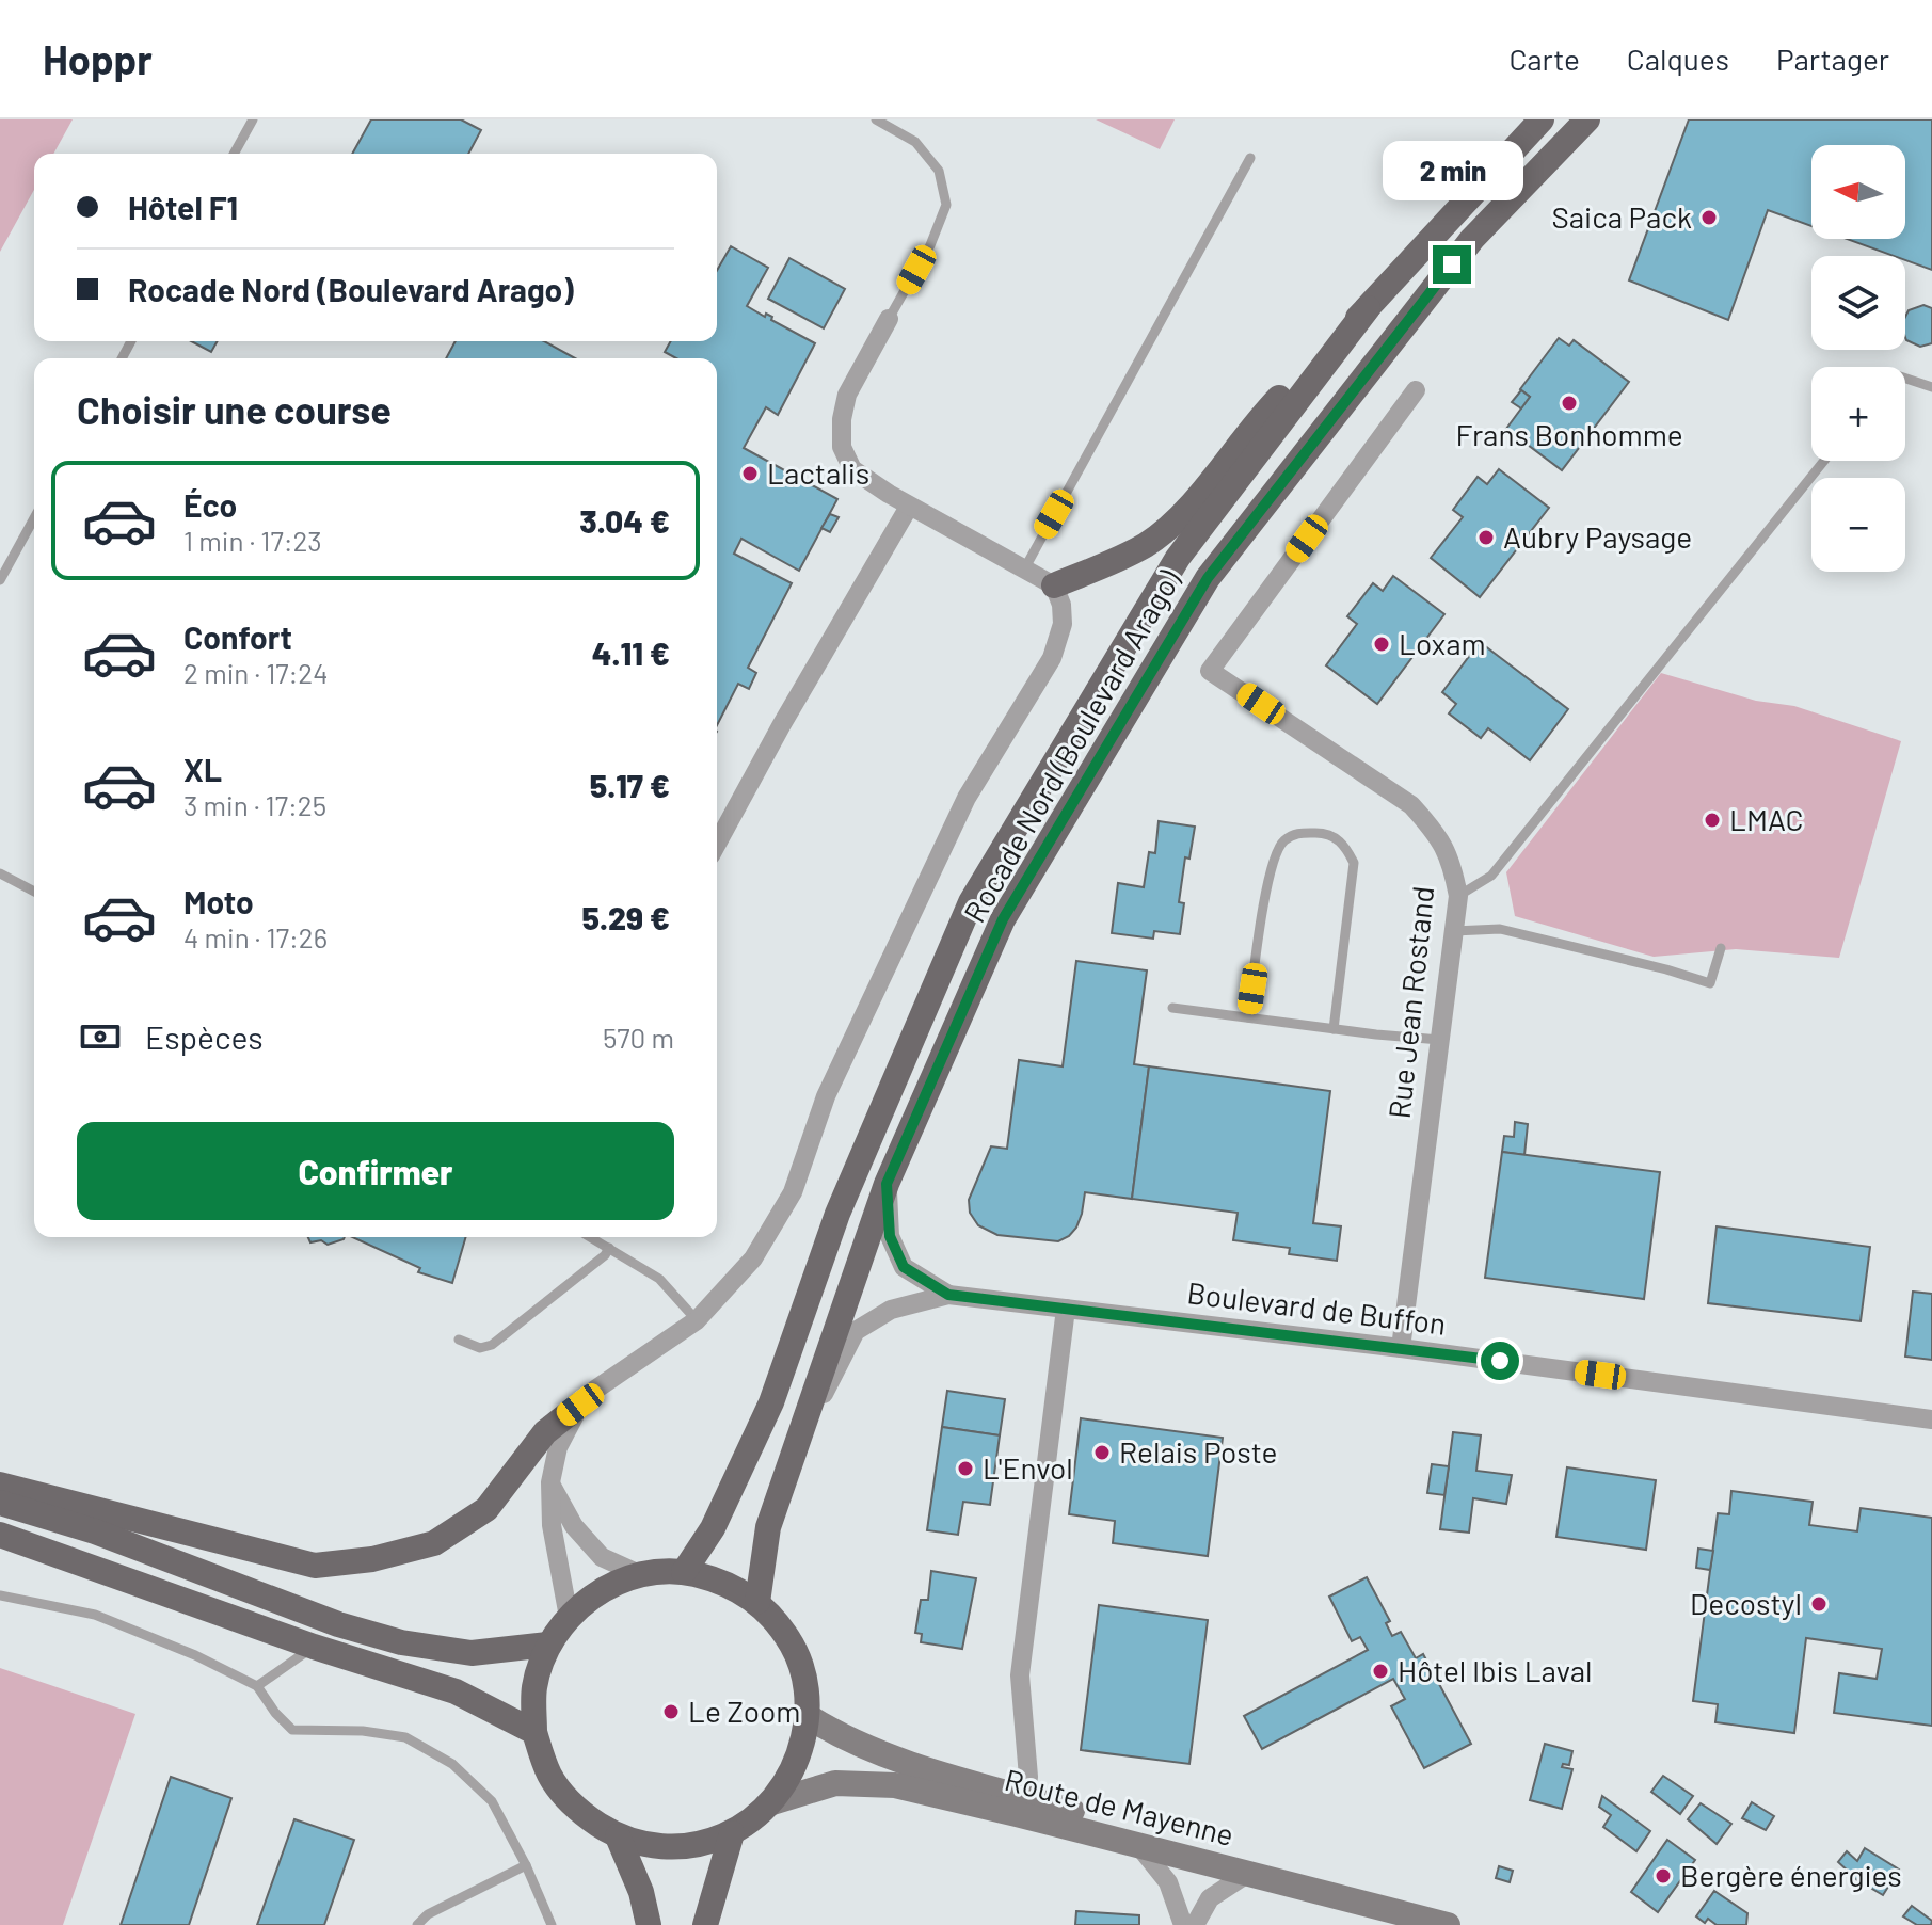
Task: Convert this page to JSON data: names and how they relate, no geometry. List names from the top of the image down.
{
  "streets": {
    "main road": ["Rocade Nord (Boulevard Arago)", "Route de Mayenne"],
    "street": ["Rue Jean Rostand", "Boulevard de Buffon"]
  },
  "crossings": [
    ["Rocade Nord (Boulevard Arago)", "Route de Mayenne"],
    ["Rue Jean Rostand", "Boulevard de Buffon"]
  ],
  "places": [
    "Saica Pack",
    "Frans Bonhomme",
    "Lactalis",
    "Aubry Paysage",
    "Loxam",
    "LMAC",
    "Relais Poste",
    "L'Envol",
    "Decostyl",
    "Hôtel Ibis Laval",
    "Le Zoom",
    "Bergère énergies"
  ],
  "north": "left",
  "page": {
    "header": "Hoppr",
    "nav": ["Carte", "Calques", "Partager"],
    "bubble": "2 min",
    "map_buttons": ["+", "−"],
    "banner": ["Hôtel F1", "Rocade Nord (Boulevard Arago)"],
    "heading": "Choisir une course",
    "list": [
      {
        "name": "Éco",
        "note": "1 min · 17:23",
        "value": "3.04 €"
      },
      {
        "name": "Confort",
        "note": "2 min · 17:24",
        "value": "4.11 €"
      },
      {
        "name": "XL",
        "note": "3 min · 17:25",
        "value": "5.17 €"
      },
      {
        "name": "Moto",
        "note": "4 min · 17:26",
        "value": "5.29 €"
      }
    ],
    "pay": ["Espèces", "570 m"],
    "buttons": "Confirmer"
  }
}
